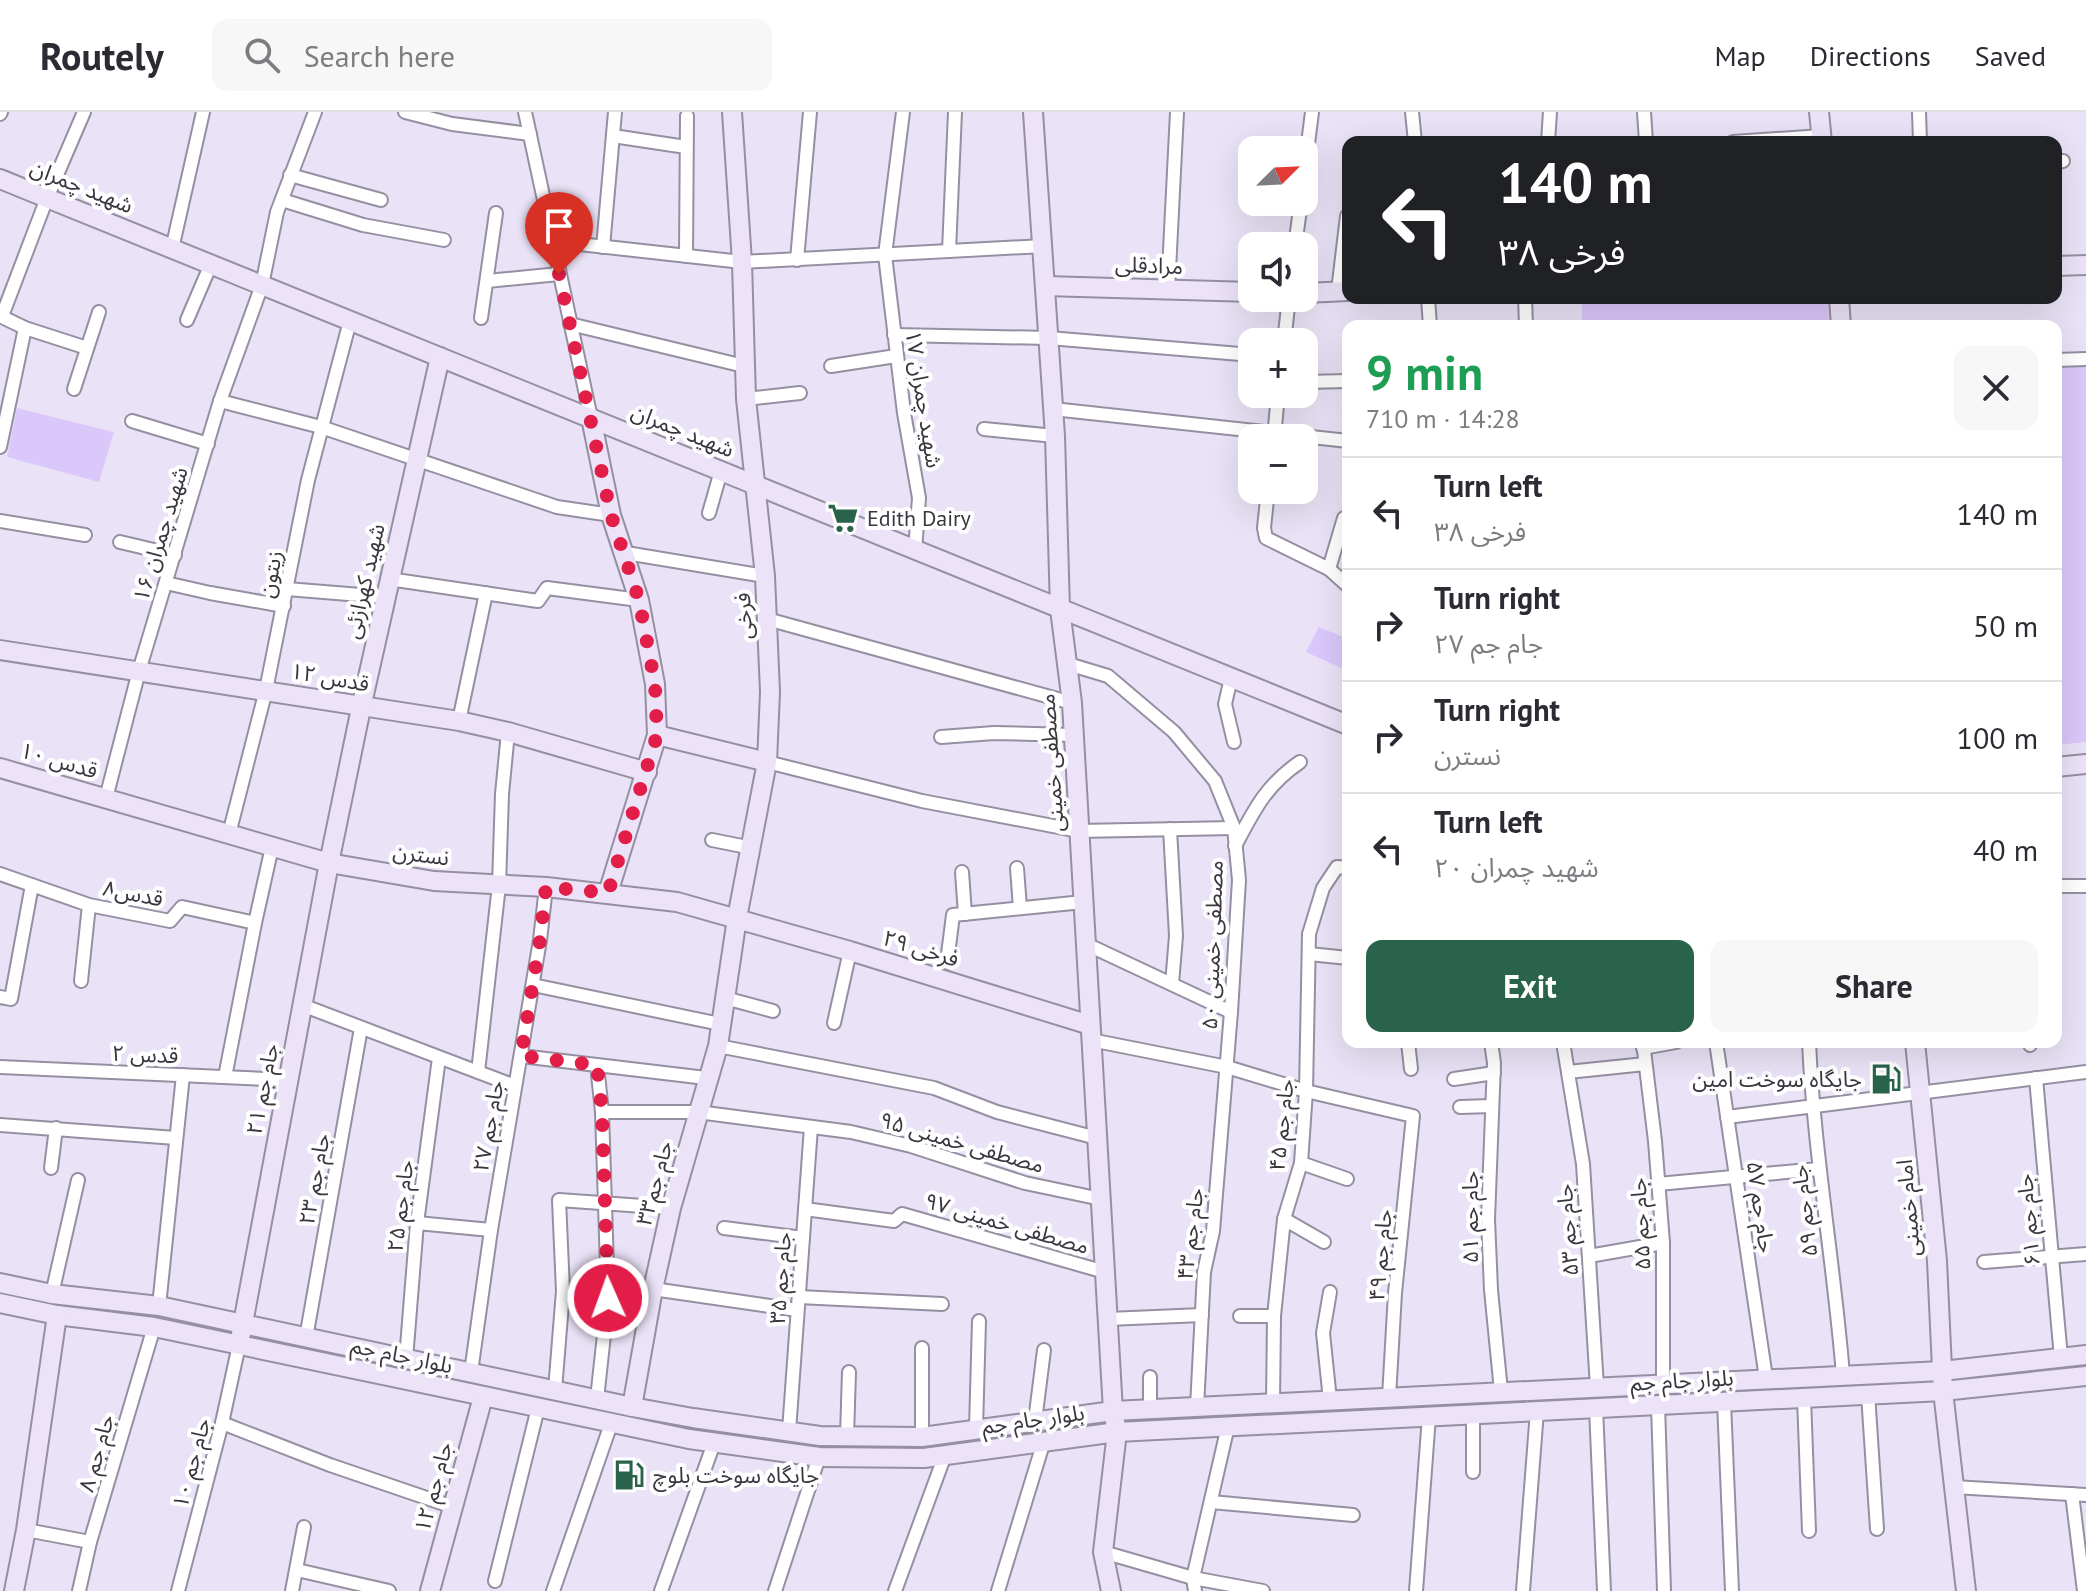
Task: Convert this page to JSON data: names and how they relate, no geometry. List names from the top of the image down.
{
  "streets": {
    "street": [
      "شهید چمران",
      "مرادقلی",
      "شهید چمران ۱۷",
      "شهید چمران ۱۶",
      "زیتون",
      "شهید کهرازئی",
      "فرخی",
      "قدس ۱۲",
      "قدس ۱۰",
      "مصطفی خمینی",
      "نسترن",
      "قدس۸",
      "مصطفی خمینی ۵۰",
      "فرخی ۲۹",
      "قدس ۲",
      "جام جم ۲۱",
      "جام جم ۴۵",
      "جام جم ۲۷",
      "مصطفی خمینی ۹۵",
      "جام جم ۲۳",
      "جام جم۳۳",
      "جام جم ۲۵",
      "جام جم ۵۷",
      "امام خمینی",
      "جام جم ۵۹",
      "جام جم ۵۱",
      "جام جم ۶۱",
      "مصطفی خمینی ۹۷",
      "جام جم ۵۵",
      "جام جم ۵۳",
      "جام جم ۴۳",
      "جام جم ۴۹",
      "جام جم ۳۵",
      "بلوار جام جم",
      "جام جم ۸",
      "جام جم ۱۰",
      "جام جم ۱۲"
    ]
  },
  "crossings": [
    ["شهید چمران", "شهید چمران ۱۷"],
    ["شهید چمران", "شهید چمران ۱۶"],
    ["شهید چمران", "زیتون"],
    ["شهید چمران", "شهید کهرازئی"],
    ["شهید چمران", "فرخی"],
    ["شهید چمران", "مصطفی خمینی"],
    ["مرادقلی", "مصطفی خمینی"],
    ["شهید چمران ۱۶", "قدس ۱۲"],
    ["شهید چمران ۱۶", "قدس ۱۰"],
    ["شهید چمران ۱۶", "نسترن"],
    ["زیتون", "قدس ۱۲"],
    ["زیتون", "نسترن"],
    ["شهید کهرازئی", "قدس ۱۲"],
    ["شهید کهرازئی", "نسترن"],
    ["شهید کهرازئی", "جام جم ۲۱"],
    ["فرخی", "نسترن"],
    ["فرخی", "فرخی ۲۹"],
    ["فرخی", "مصطفی خمینی ۹۵"],
    ["فرخی", "جام جم۳۳"],
    ["قدس ۱۰", "نسترن"],
    ["مصطفی خمینی", "مصطفی خمینی ۵۰"],
    ["مصطفی خمینی", "فرخی ۲۹"],
    ["مصطفی خمینی", "مصطفی خمینی ۹۵"],
    ["مصطفی خمینی", "مصطفی خمینی ۹۷"],
    ["مصطفی خمینی", "بلوار جام جم"],
    ["نسترن", "فرخی ۲۹"],
    ["نسترن", "جام جم ۲۱"],
    ["نسترن", "جام جم ۲۷"],
    ["مصطفی خمینی ۵۰", "جام جم ۴۳"],
    ["قدس ۲", "جام جم ۲۱"],
    ["جام جم ۲۱", "بلوار جام جم"],
    ["جام جم ۲۱", "جام جم ۱۰"],
    ["جام جم ۴۵", "جام جم ۴۹"],
    ["جام جم ۴۵", "بلوار جام جم"],
    ["جام جم ۲۷", "بلوار جام جم"],
    ["مصطفی خمینی ۹۵", "جام جم۳۳"],
    ["مصطفی خمینی ۹۵", "جام جم ۳۵"],
    ["جام جم ۲۳", "بلوار جام جم"],
    ["جام جم۳۳", "بلوار جام جم"],
    ["جام جم ۲۵", "بلوار جام جم"],
    ["جام جم ۵۷", "بلوار جام جم"],
    ["امام خمینی", "بلوار جام جم"],
    ["جام جم ۵۹", "بلوار جام جم"],
    ["جام جم ۵۱", "بلوار جام جم"],
    ["جام جم ۶۱", "بلوار جام جم"],
    ["مصطفی خمینی ۹۷", "جام جم ۳۵"],
    ["جام جم ۵۵", "بلوار جام جم"],
    ["جام جم ۵۳", "بلوار جام جم"],
    ["جام جم ۴۳", "بلوار جام جم"],
    ["جام جم ۴۹", "بلوار جام جم"],
    ["جام جم ۳۵", "بلوار جام جم"],
    ["بلوار جام جم", "جام جم ۸"],
    ["بلوار جام جم", "جام جم ۱۰"],
    ["بلوار جام جم", "جام جم ۱۲"]
  ],
  "places": {
    "supermarket": ["Edith Dairy"],
    "fuel station": ["جایگاه سوخت امین", "جایگاه سوخت بلوچ"]
  },
  "north": "top right",
  "page": {
    "header": "Routely",
    "search": "Search here",
    "nav": ["Map", "Directions", "Saved"],
    "map_buttons": ["+", "−"],
    "turn": ["140 m", "فرخی ۳۸"],
    "heading": ["9 min", "710 m · 14:28"],
    "list": [
      {
        "name": "Turn left",
        "note": "فرخی ۳۸",
        "value": "140 m"
      },
      {
        "name": "Turn right",
        "note": "جام جم ۲۷",
        "value": "50 m"
      },
      {
        "name": "Turn right",
        "note": "نسترن",
        "value": "100 m"
      },
      {
        "name": "Turn left",
        "note": "شهید چمران ۲۰",
        "value": "40 m"
      }
    ],
    "buttons": ["Exit", "Share"]
  }
}
